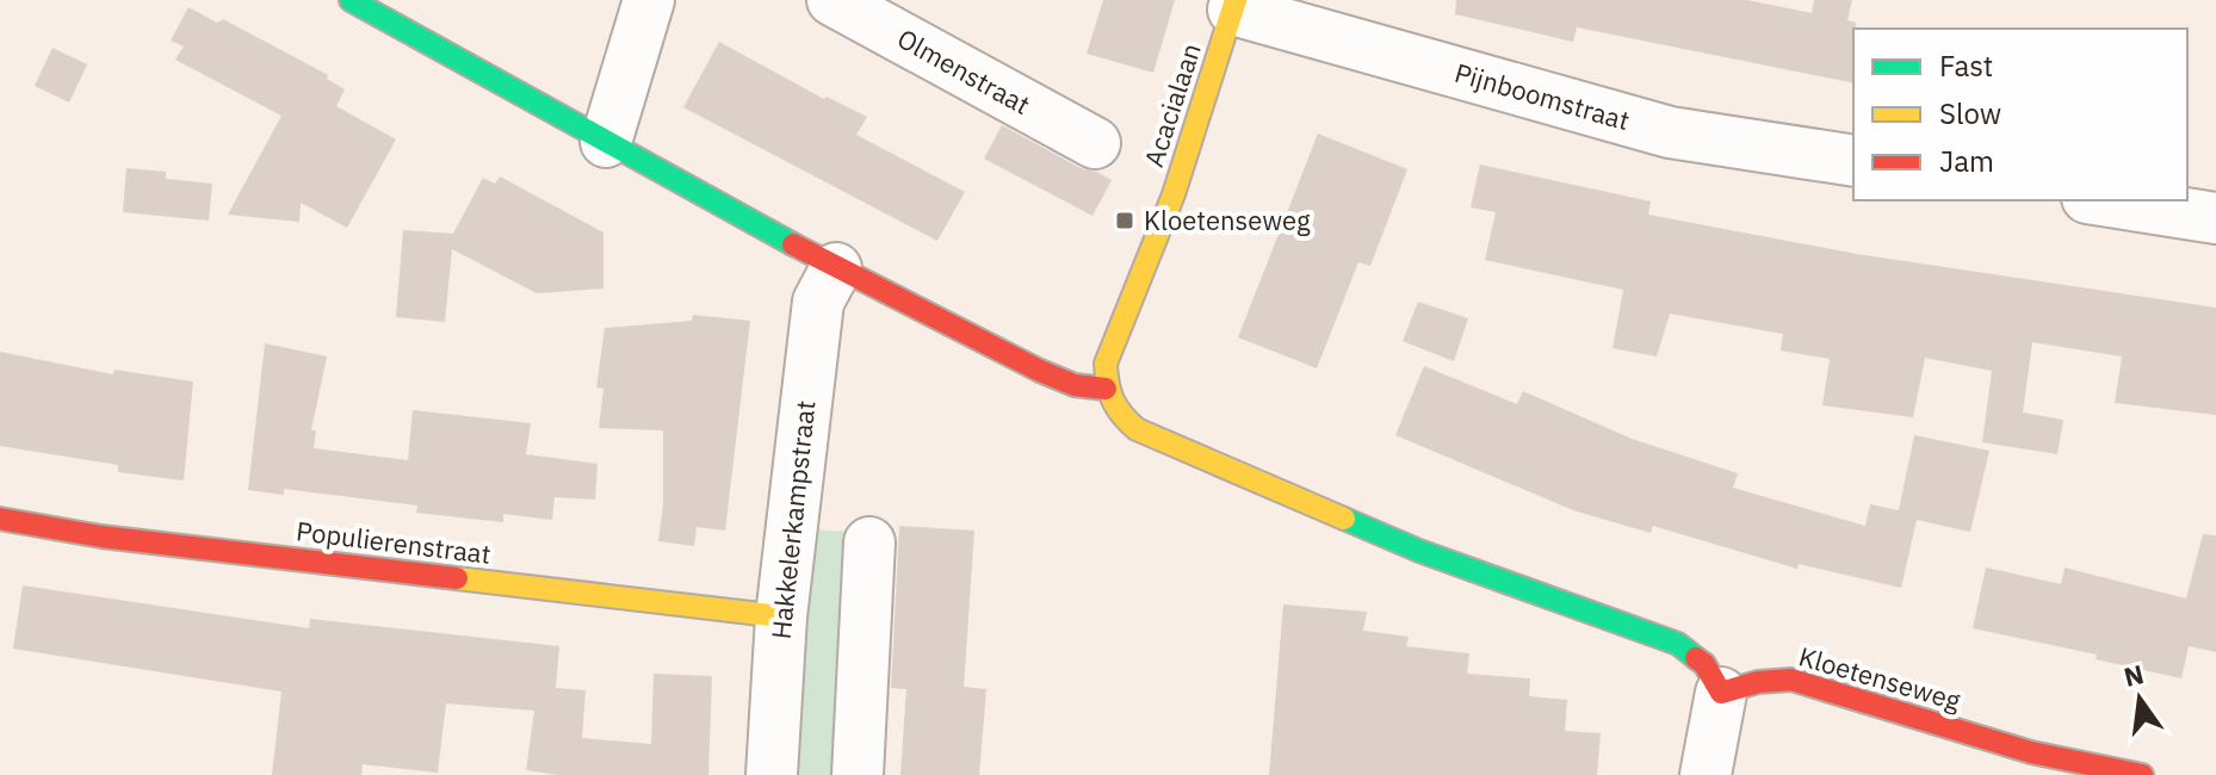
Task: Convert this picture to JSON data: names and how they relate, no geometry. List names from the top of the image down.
{
  "streets": {
    "street": [
      "Olmenstraat",
      "Pijnboomstraat",
      "Acacialaan",
      "Hakkelerkampstraat",
      "Populierenstraat",
      "Kloetenseweg"
    ]
  },
  "crossings": [
    ["Pijnboomstraat", "Acacialaan"],
    ["Hakkelerkampstraat", "Populierenstraat"]
  ],
  "places": {
    "transit": ["Kloetenseweg"]
  },
  "legend": ["Fast", "Slow", "Jam"],
  "north": "top"
}
